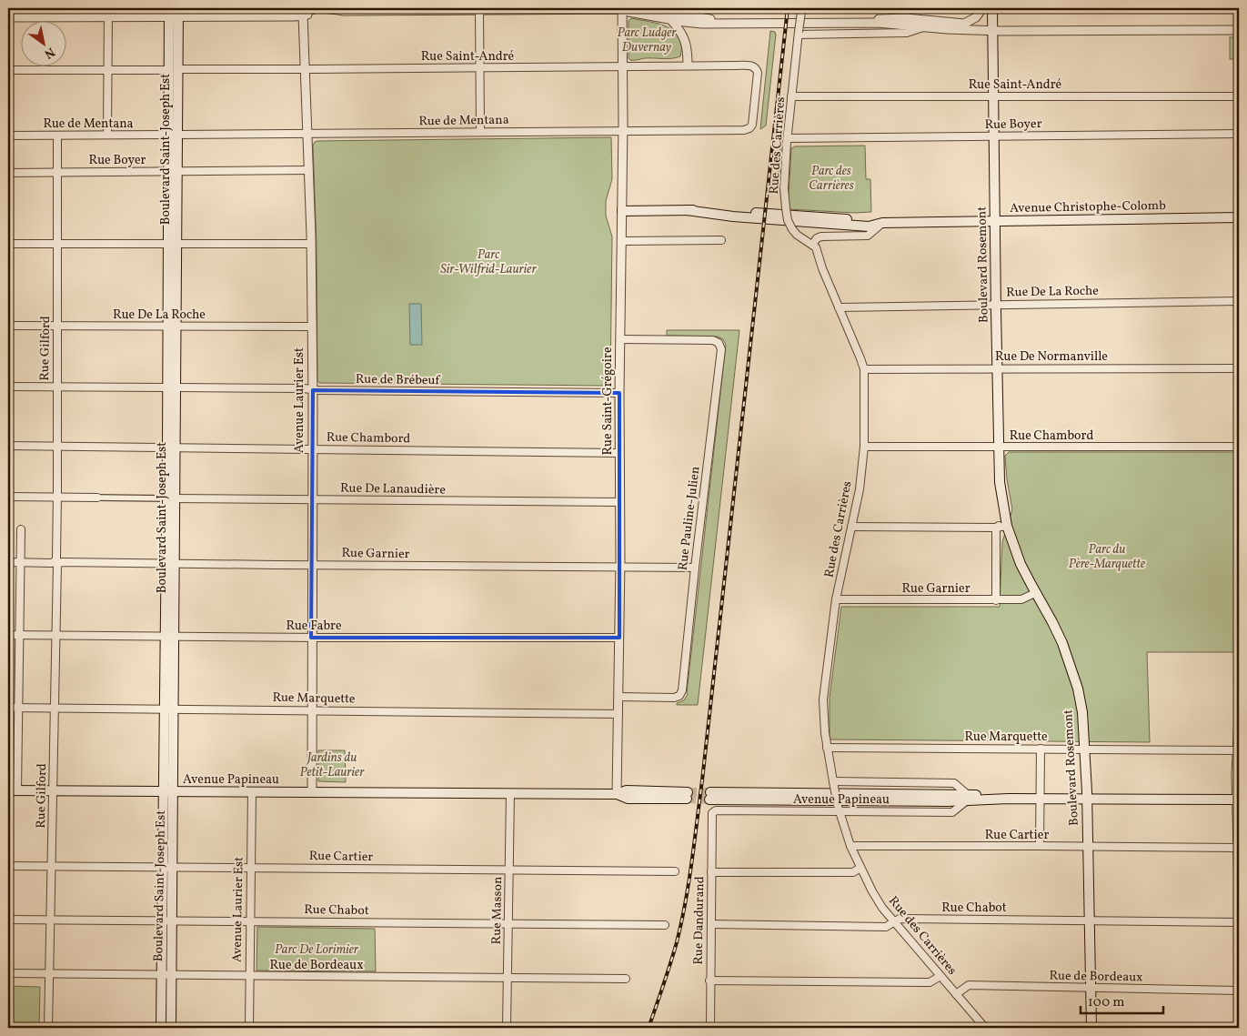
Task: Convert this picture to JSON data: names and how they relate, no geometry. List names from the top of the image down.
{
  "streets": {
    "main road": [
      "Boulevard Saint-Joseph Est",
      "Avenue Christophe-Colomb",
      "Boulevard Rosemont",
      "Avenue Papineau"
    ],
    "street": [
      "Rue Saint-André",
      "Rue de Mentana",
      "Rue Boyer",
      "Rue des Carrières",
      "Rue De La Roche",
      "Rue Gilford",
      "Rue De Normanville",
      "Rue de Brébeuf",
      "Avenue Laurier Est",
      "Rue Saint-Grégoire",
      "Rue Chambord",
      "Rue De Lanaudière",
      "Rue Pauline-Julien",
      "Rue Garnier",
      "Rue Fabre",
      "Rue Marquette",
      "Rue Cartier",
      "Rue Chabot",
      "Rue Masson",
      "Rue Dandurand",
      "Rue de Bordeaux"
    ]
  },
  "crossings": [
    ["Rue Saint-André", "Rue de Mentana"],
    ["Rue Saint-André", "Rue des Carrières"],
    ["Rue Saint-André", "Boulevard Saint-Joseph Est"],
    ["Rue Saint-André", "Boulevard Rosemont"],
    ["Rue Saint-André", "Avenue Laurier Est"],
    ["Rue Saint-André", "Rue Saint-Grégoire"],
    ["Rue de Mentana", "Boulevard Saint-Joseph Est"],
    ["Rue de Mentana", "Rue Gilford"],
    ["Rue de Mentana", "Avenue Laurier Est"],
    ["Rue de Mentana", "Rue Saint-Grégoire"],
    ["Rue Boyer", "Rue des Carrières"],
    ["Rue Boyer", "Boulevard Saint-Joseph Est"],
    ["Rue Boyer", "Boulevard Rosemont"],
    ["Rue Boyer", "Rue Gilford"],
    ["Rue Boyer", "Avenue Laurier Est"],
    ["Rue des Carrières", "Avenue Christophe-Colomb"],
    ["Rue des Carrières", "Rue De La Roche"],
    ["Rue des Carrières", "Rue De Normanville"],
    ["Rue des Carrières", "Rue Chambord"],
    ["Rue des Carrières", "Rue Garnier"],
    ["Rue des Carrières", "Rue Marquette"],
    ["Rue des Carrières", "Avenue Papineau"],
    ["Rue des Carrières", "Rue Cartier"],
    ["Rue des Carrières", "Rue Chabot"],
    ["Rue des Carrières", "Rue de Bordeaux"],
    ["Boulevard Saint-Joseph Est", "Rue De La Roche"],
    ["Boulevard Saint-Joseph Est", "Rue de Brébeuf"],
    ["Boulevard Saint-Joseph Est", "Rue Chambord"],
    ["Boulevard Saint-Joseph Est", "Rue De Lanaudière"],
    ["Boulevard Saint-Joseph Est", "Rue Garnier"],
    ["Boulevard Saint-Joseph Est", "Rue Fabre"],
    ["Boulevard Saint-Joseph Est", "Rue Marquette"],
    ["Boulevard Saint-Joseph Est", "Avenue Papineau"],
    ["Boulevard Saint-Joseph Est", "Rue Cartier"],
    ["Boulevard Saint-Joseph Est", "Rue Chabot"],
    ["Boulevard Saint-Joseph Est", "Rue de Bordeaux"],
    ["Avenue Christophe-Colomb", "Boulevard Rosemont"],
    ["Avenue Christophe-Colomb", "Rue Saint-Grégoire"],
    ["Boulevard Rosemont", "Rue De La Roche"],
    ["Boulevard Rosemont", "Rue De Normanville"],
    ["Boulevard Rosemont", "Rue Chambord"],
    ["Boulevard Rosemont", "Rue Garnier"],
    ["Boulevard Rosemont", "Rue Marquette"],
    ["Boulevard Rosemont", "Avenue Papineau"],
    ["Boulevard Rosemont", "Rue Cartier"],
    ["Boulevard Rosemont", "Rue Chabot"],
    ["Boulevard Rosemont", "Rue de Bordeaux"],
    ["Rue De La Roche", "Rue Gilford"],
    ["Rue De La Roche", "Avenue Laurier Est"],
    ["Rue Gilford", "Rue de Brébeuf"],
    ["Rue Gilford", "Rue Chambord"],
    ["Rue Gilford", "Rue Garnier"],
    ["Rue Gilford", "Rue Fabre"],
    ["Rue Gilford", "Rue Marquette"],
    ["Rue Gilford", "Avenue Papineau"],
    ["Rue Gilford", "Rue Cartier"],
    ["Rue Gilford", "Rue Chabot"],
    ["Rue Gilford", "Rue de Bordeaux"],
    ["Rue de Brébeuf", "Avenue Laurier Est"],
    ["Rue de Brébeuf", "Rue Saint-Grégoire"],
    ["Avenue Laurier Est", "Rue Chambord"],
    ["Avenue Laurier Est", "Rue De Lanaudière"],
    ["Avenue Laurier Est", "Rue Garnier"],
    ["Avenue Laurier Est", "Rue Fabre"],
    ["Avenue Laurier Est", "Rue Marquette"],
    ["Avenue Laurier Est", "Avenue Papineau"],
    ["Avenue Laurier Est", "Rue Cartier"],
    ["Avenue Laurier Est", "Rue Chabot"],
    ["Avenue Laurier Est", "Rue de Bordeaux"],
    ["Rue Saint-Grégoire", "Rue Chambord"],
    ["Rue Saint-Grégoire", "Rue De Lanaudière"],
    ["Rue Saint-Grégoire", "Rue Pauline-Julien"],
    ["Rue Saint-Grégoire", "Rue Garnier"],
    ["Rue Saint-Grégoire", "Rue Fabre"],
    ["Rue Saint-Grégoire", "Rue Marquette"],
    ["Rue Saint-Grégoire", "Avenue Papineau"],
    ["Rue Pauline-Julien", "Rue Garnier"],
    ["Avenue Papineau", "Rue Masson"],
    ["Avenue Papineau", "Rue Dandurand"],
    ["Rue Cartier", "Rue Masson"],
    ["Rue Chabot", "Rue Masson"],
    ["Rue Chabot", "Rue Dandurand"],
    ["Rue Masson", "Rue de Bordeaux"]
  ],
  "parks": [
    "Parc Ludger Duvernay",
    "Parc des Carrières",
    "Parc Sir-Wilfrid-Laurier",
    "Parc du Père-Marquette",
    "Jardins du Petit-Laurier",
    "Parc De Lorimier"
  ],
  "scale_bar": "100 m",
  "north": "bottom right"
}
